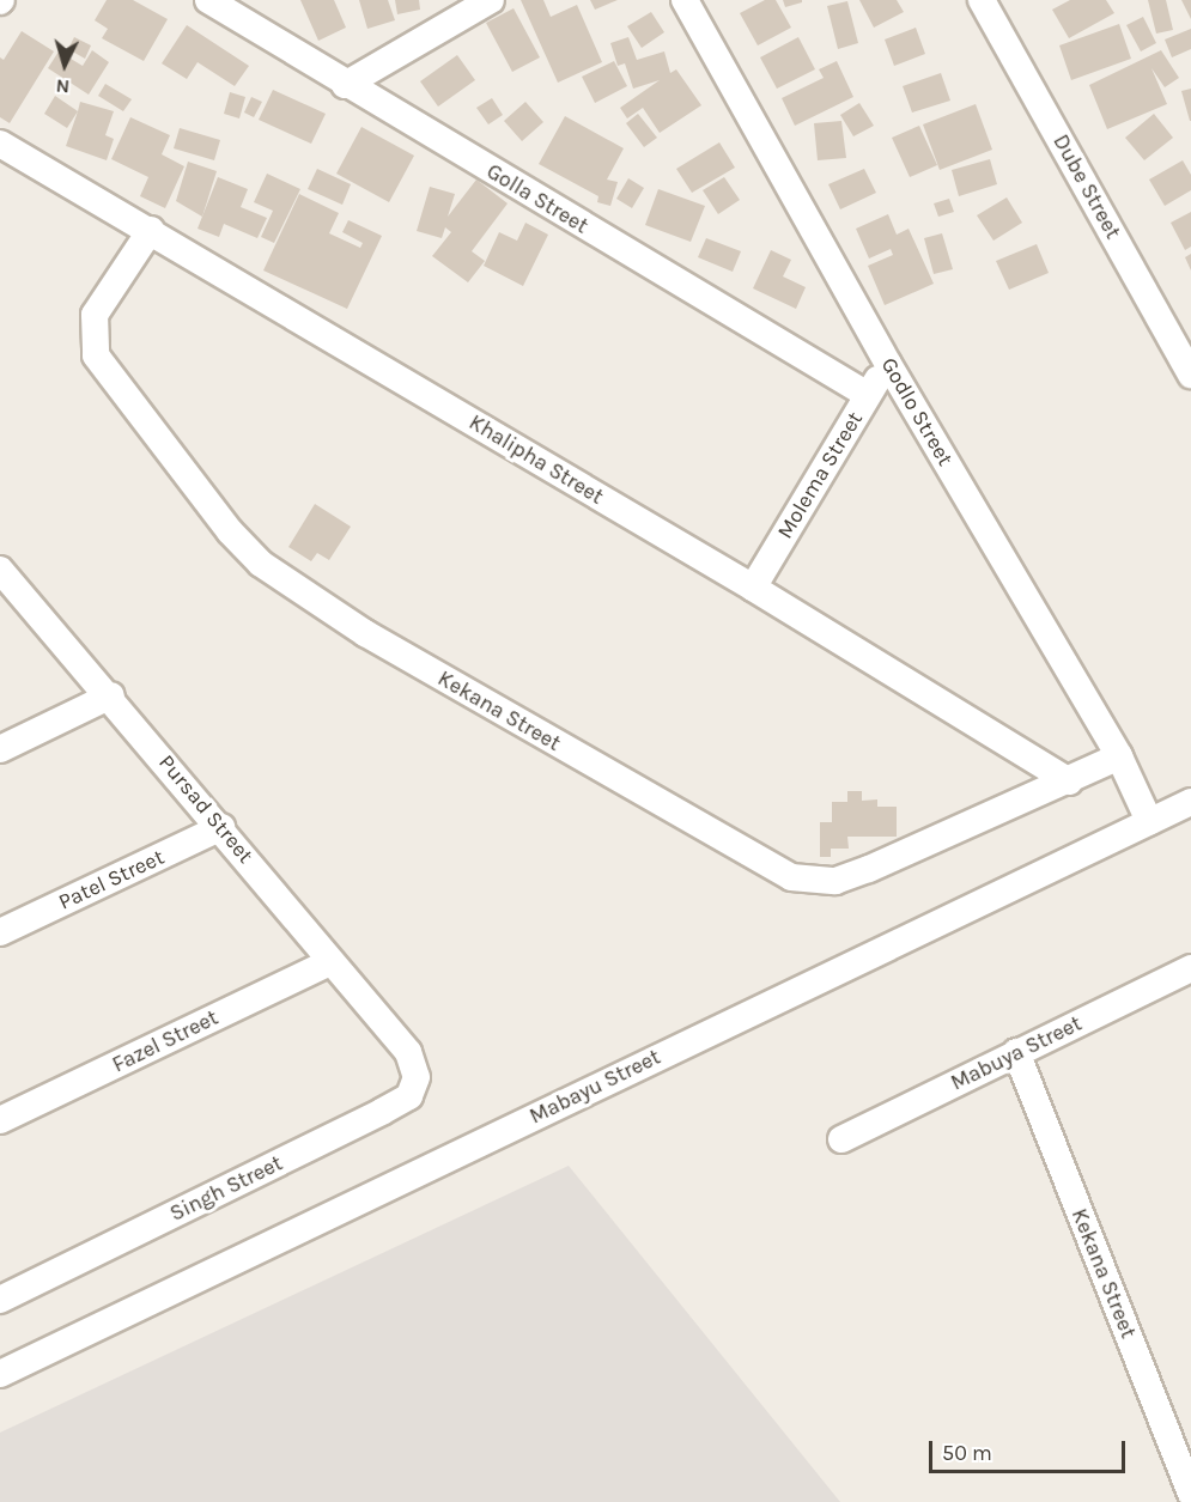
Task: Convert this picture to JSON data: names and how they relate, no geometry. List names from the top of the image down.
{
  "streets": {
    "street": [
      "Dube Street",
      "Golla Street",
      "Godlo Street",
      "Khalipha Street",
      "Molema Street",
      "Kekana Street",
      "Pursad Street",
      "Patel Street",
      "Fazel Street",
      "Mabuya Street",
      "Mabayu Street",
      "Singh Street"
    ]
  },
  "crossings": [
    ["Golla Street", "Molema Street"],
    ["Godlo Street", "Molema Street"],
    ["Godlo Street", "Kekana Street"],
    ["Godlo Street", "Mabayu Street"],
    ["Khalipha Street", "Molema Street"],
    ["Khalipha Street", "Kekana Street"],
    ["Kekana Street", "Mabuya Street"],
    ["Pursad Street", "Patel Street"],
    ["Pursad Street", "Fazel Street"],
    ["Pursad Street", "Singh Street"]
  ],
  "scale_bar": "50 m",
  "north": "bottom"
}
